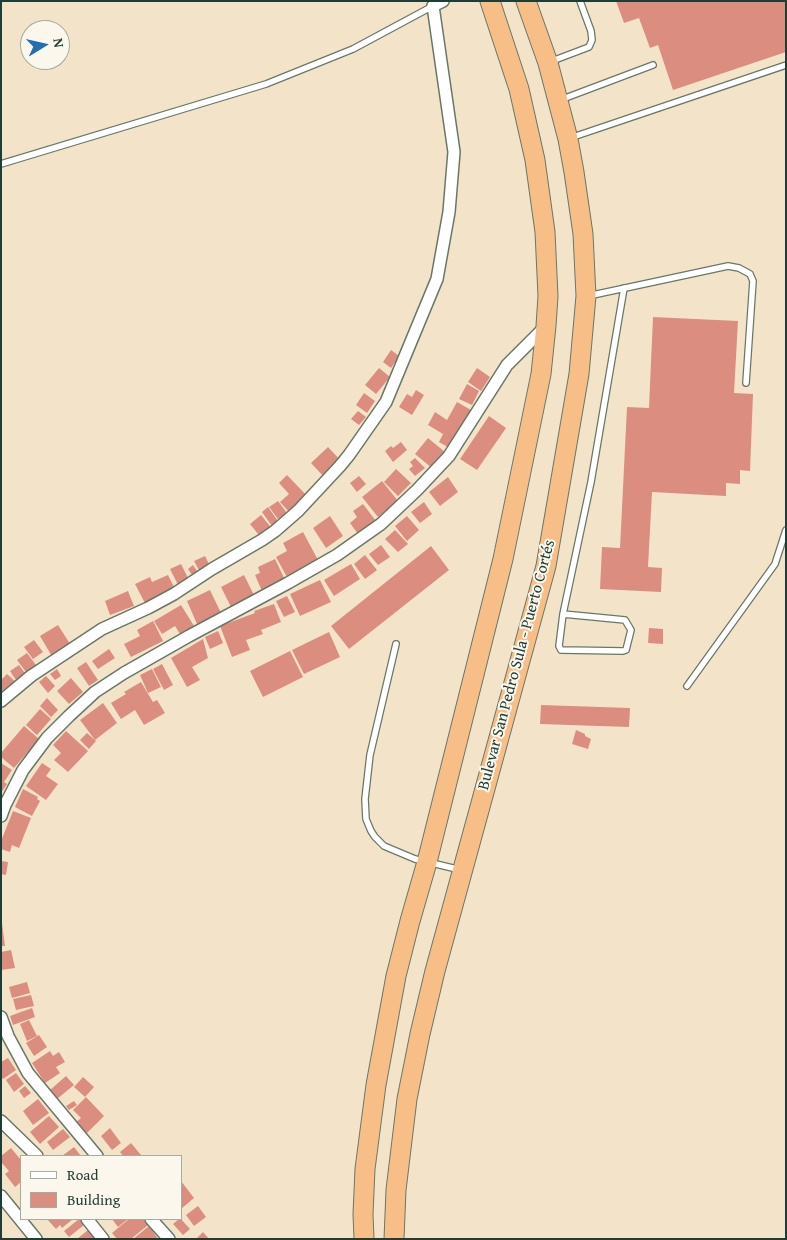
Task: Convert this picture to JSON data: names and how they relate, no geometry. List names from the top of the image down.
{
  "streets": {
    "highway": ["Bulevar San Pedro Sula - Puerto Cortés"]
  },
  "legend": ["Road", "Building"],
  "north": "right"
}
